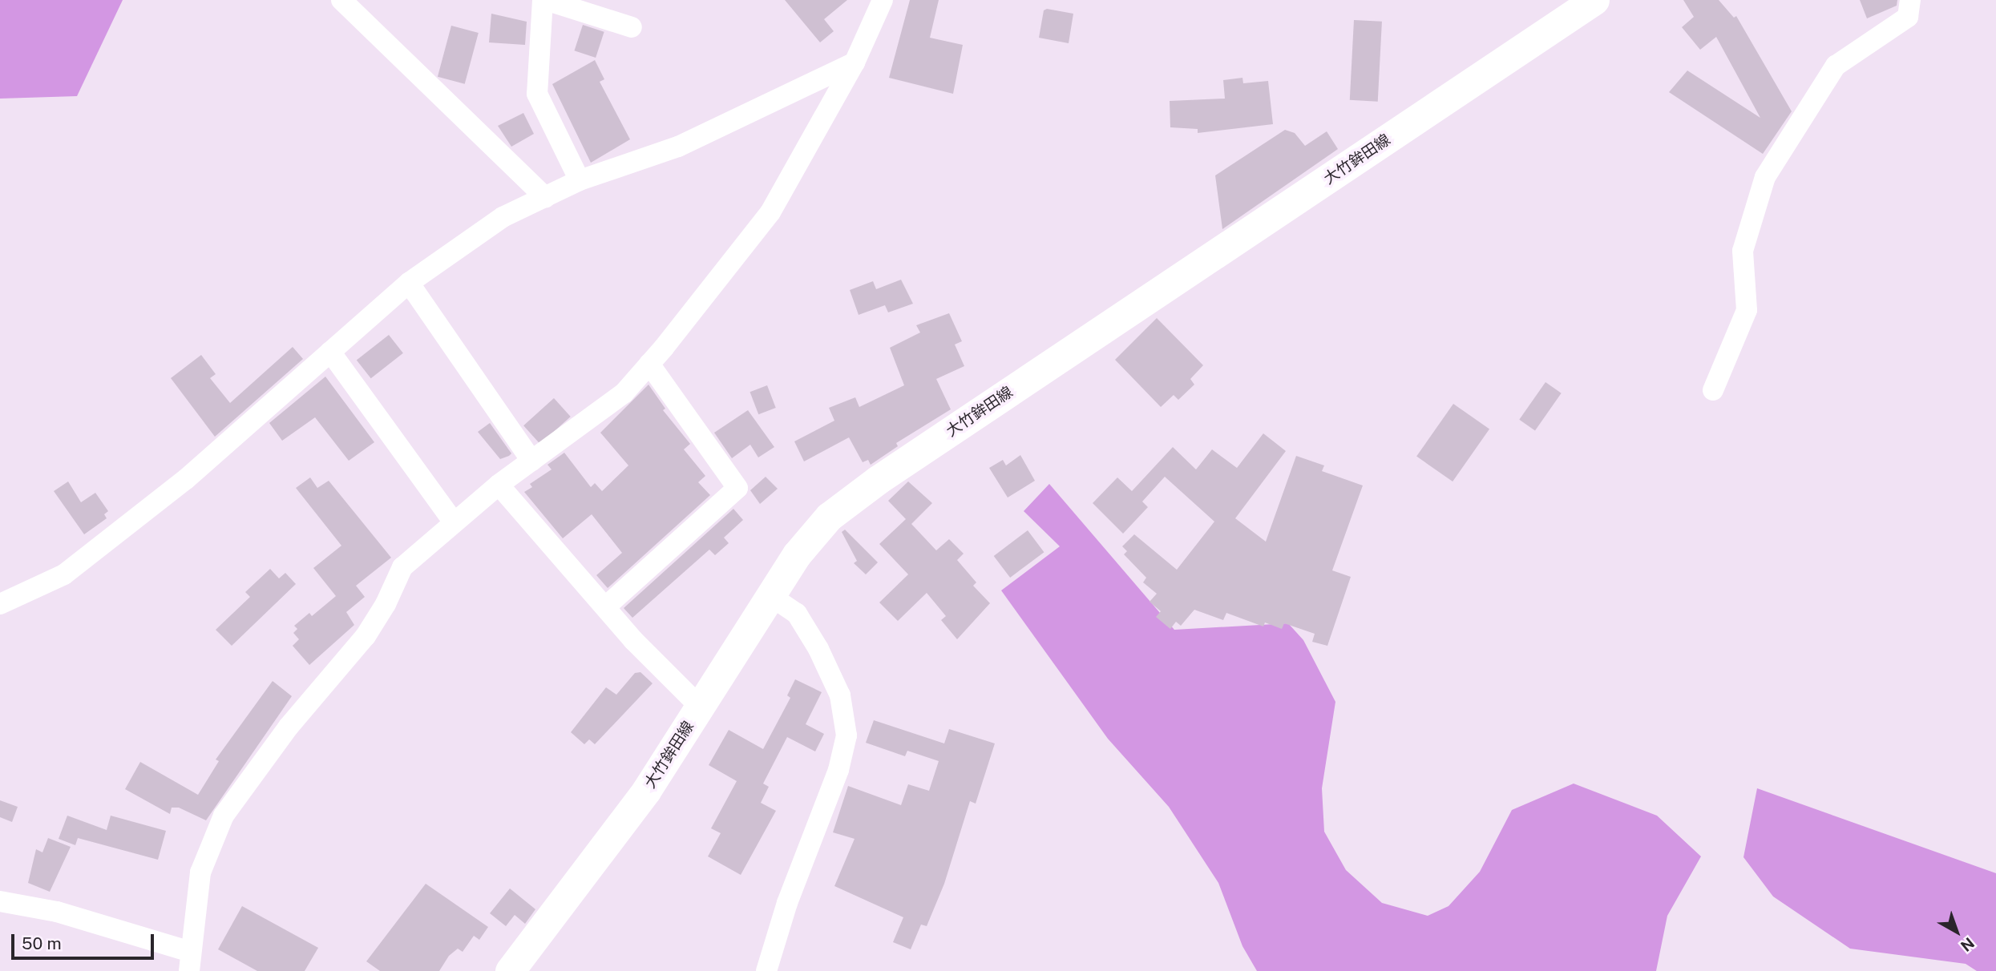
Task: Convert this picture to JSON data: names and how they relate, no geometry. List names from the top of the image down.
{
  "streets": {
    "main road": ["大竹鉾田線"]
  },
  "scale_bar": "50 m",
  "north": "bottom right"
}
